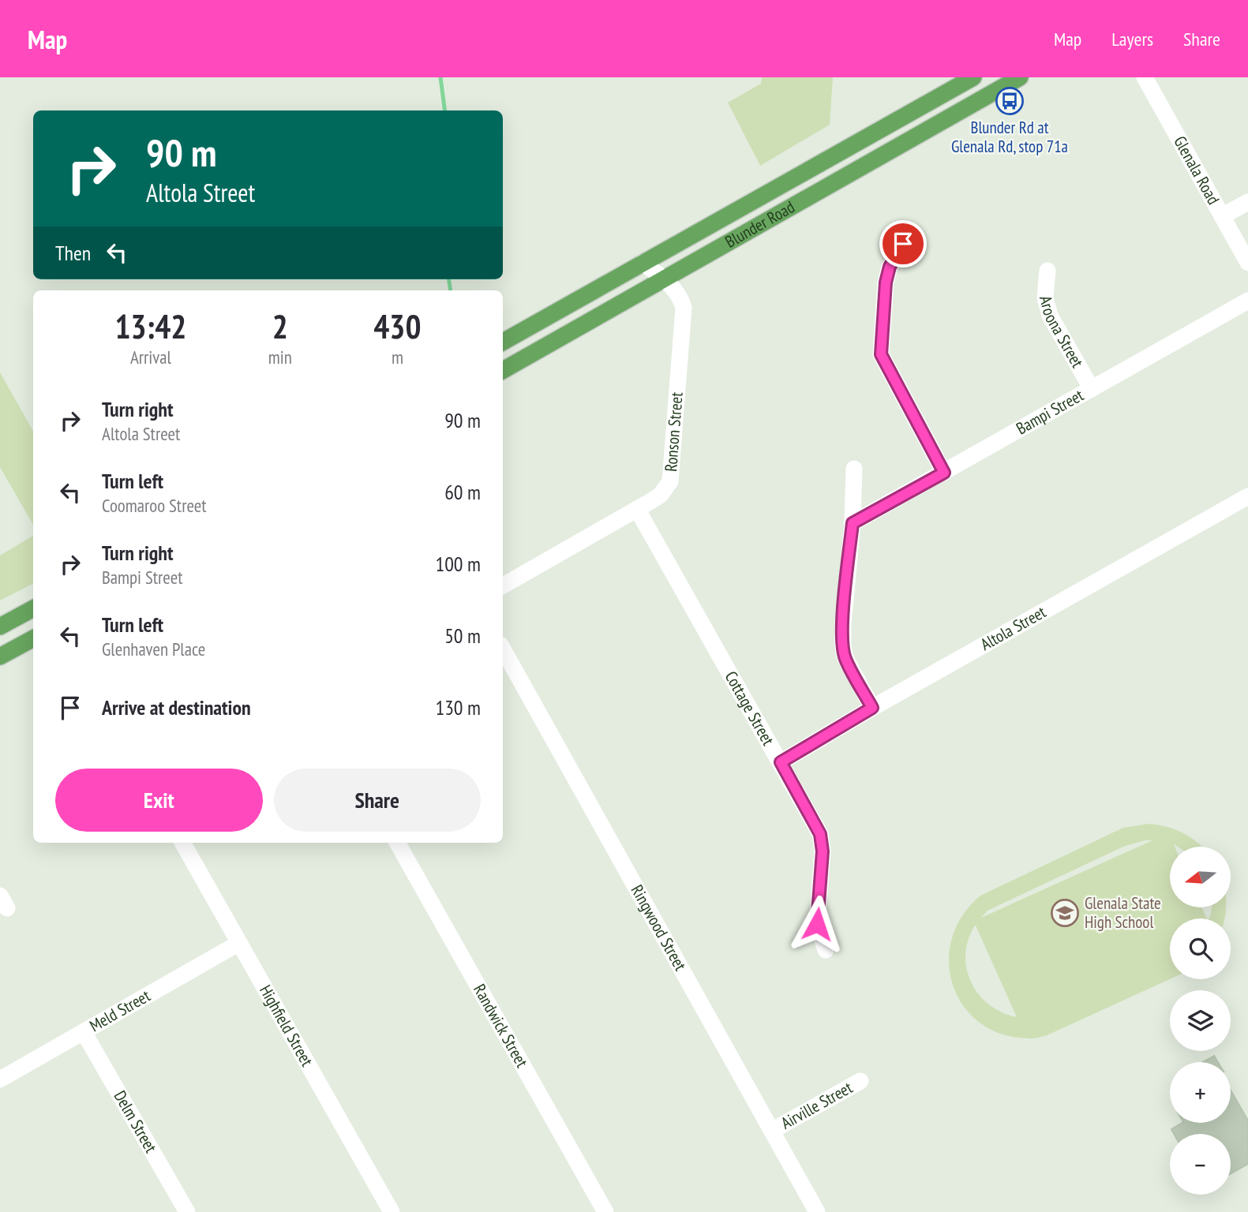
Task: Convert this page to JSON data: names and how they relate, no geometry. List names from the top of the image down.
{
  "streets": {
    "main road": ["Blunder Road"],
    "street": [
      "Glenala Road",
      "Aroona Street",
      "Bampi Street",
      "Ronson Street",
      "Altola Street",
      "Cottage Street",
      "Ringwood Street",
      "Meld Street",
      "Highfield Street",
      "Randwick Street",
      "Airville Street",
      "Delm Street"
    ]
  },
  "crossings": [
    ["Blunder Road", "Ronson Street"],
    ["Aroona Street", "Bampi Street"],
    ["Ronson Street", "Cottage Street"],
    ["Altola Street", "Cottage Street"],
    ["Ringwood Street", "Airville Street"],
    ["Meld Street", "Highfield Street"],
    ["Meld Street", "Delm Street"]
  ],
  "places": {
    "bus stop": ["Blunder Rd at Glenala Rd, stop 71a"],
    "school or university": ["Glenala State High School"]
  },
  "north": "left",
  "page": {
    "header": "Map",
    "nav": ["Map", "Layers", "Share"],
    "turn": ["90 m", "Altola Street"],
    "then": "Then",
    "eta": [
      "13:42",
      "Arrival",
      "2",
      "min",
      "430",
      "m"
    ],
    "list": [
      {
        "name": "Turn right",
        "note": "Altola Street",
        "value": "90 m"
      },
      {
        "name": "Turn left",
        "note": "Coomaroo Street",
        "value": "60 m"
      },
      {
        "name": "Turn right",
        "note": "Bampi Street",
        "value": "100 m"
      },
      {
        "name": "Turn left",
        "note": "Glenhaven Place",
        "value": "50 m"
      },
      {
        "name": "Arrive at destination",
        "value": "130 m"
      }
    ],
    "buttons": ["Exit", "Share"],
    "map_buttons": ["+", "−"]
  }
}
